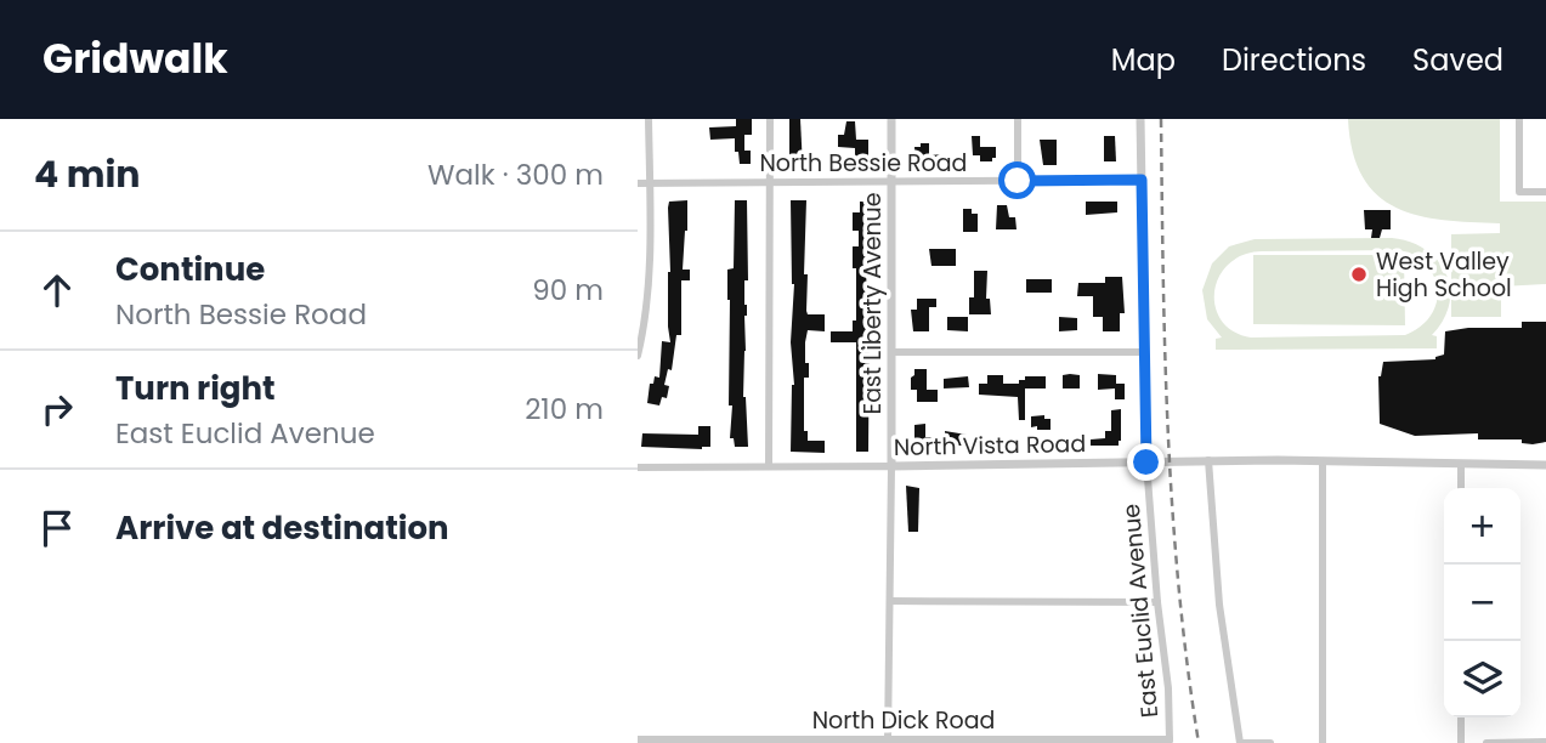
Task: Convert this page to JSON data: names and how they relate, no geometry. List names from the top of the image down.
{
  "streets": {
    "street": [
      "North Bessie Road",
      "East Liberty Avenue",
      "North Vista Road",
      "East Euclid Avenue",
      "North Dick Road"
    ]
  },
  "crossings": [
    ["North Bessie Road", "East Liberty Avenue"],
    ["North Bessie Road", "East Euclid Avenue"],
    ["East Liberty Avenue", "North Vista Road"],
    ["East Liberty Avenue", "North Dick Road"],
    ["North Vista Road", "East Euclid Avenue"],
    ["East Euclid Avenue", "North Dick Road"]
  ],
  "places": ["West Valley High School"],
  "page": {
    "header": "Gridwalk",
    "nav": ["Map", "Directions", "Saved"],
    "heading": ["4 min", "Walk · 300 m"],
    "list": [
      ["Continue", "North Bessie Road", "90 m"],
      ["Turn right", "East Euclid Avenue", "210 m"],
      "Arrive at destination"
    ],
    "map_buttons": ["+", "−"]
  }
}
